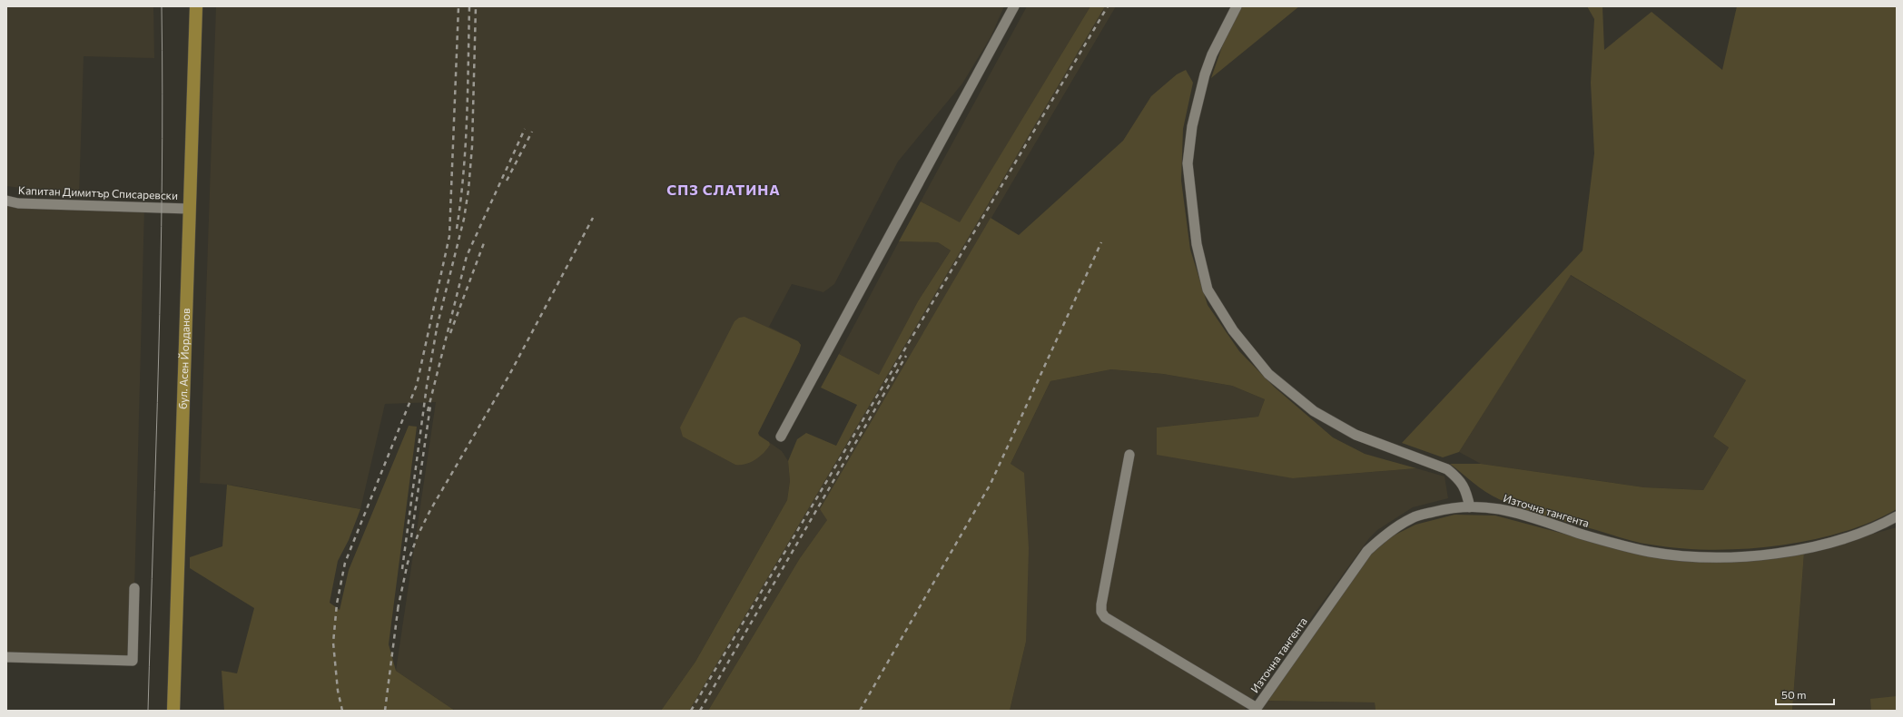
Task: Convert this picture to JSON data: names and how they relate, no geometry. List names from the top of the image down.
{
  "streets": {
    "main road": ["бул. Асен Йорданов"],
    "street": ["Капитан Димитър Списаревски", "Източна тангента"]
  },
  "crossings": [
    ["Капитан Димитър Списаревски", "бул. Асен Йорданов"]
  ],
  "districts": ["СПЗ СЛАТИНА"],
  "scale_bar": "50 m"
}
